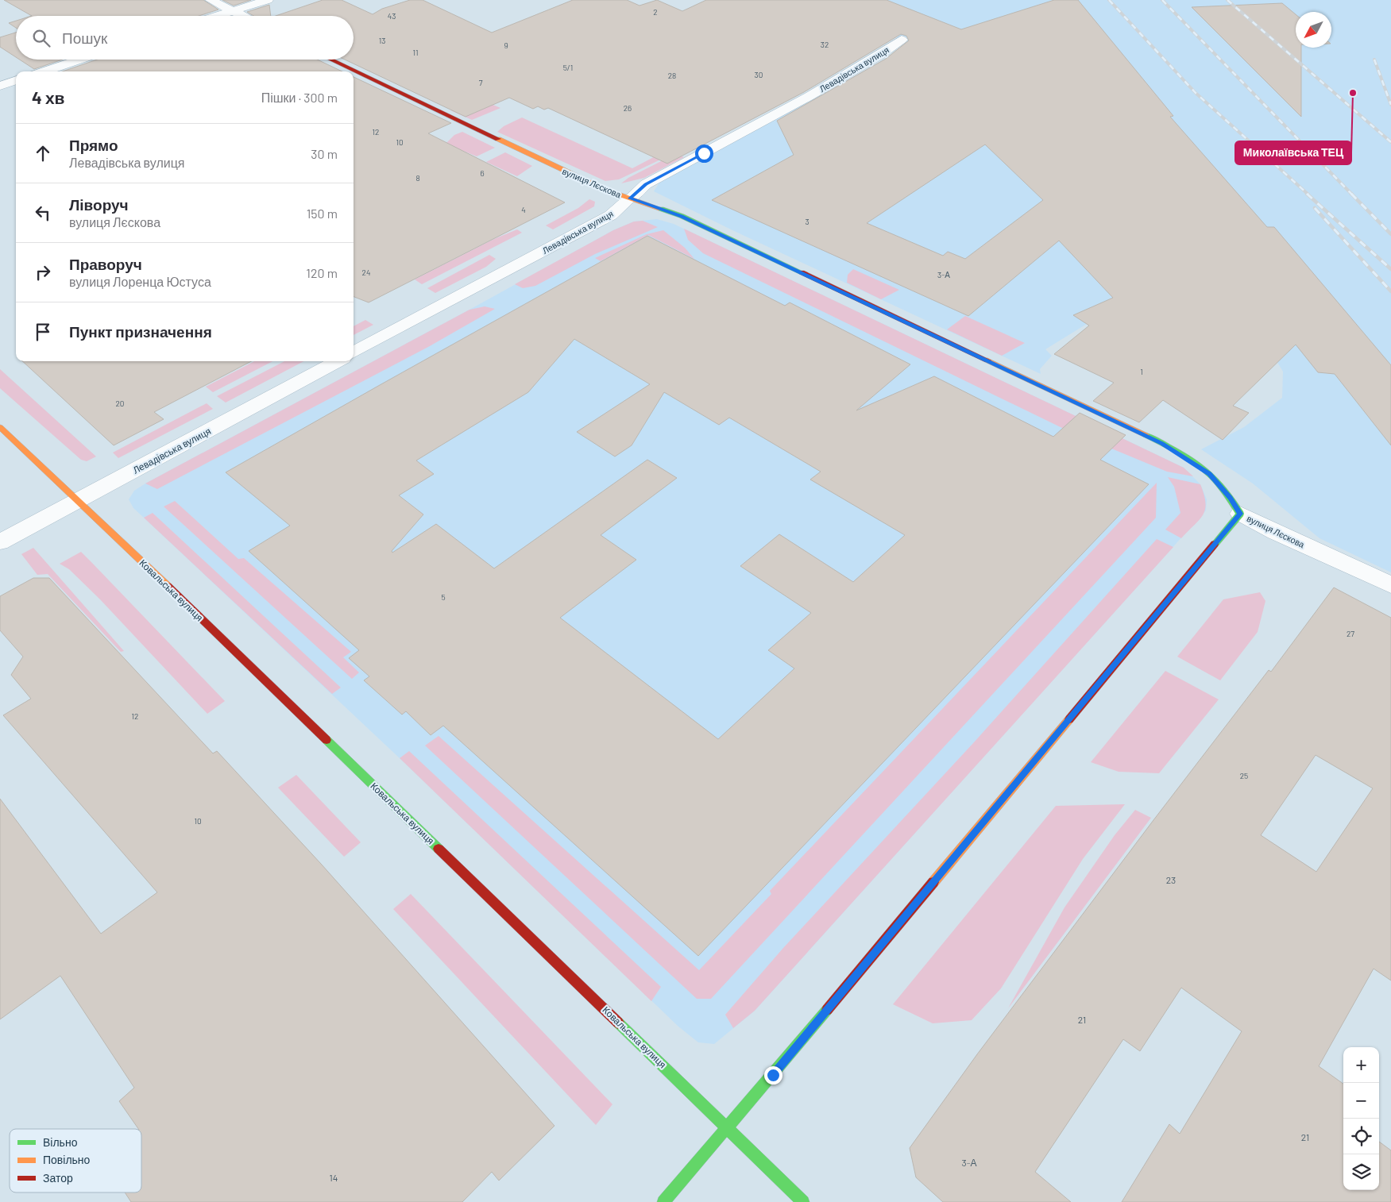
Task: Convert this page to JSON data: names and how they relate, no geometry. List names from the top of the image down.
{
  "streets": {
    "street": ["Левадівська вулиця", "вулиця Лєскова", "Ковальська вулиця"]
  },
  "crossings": [
    ["Левадівська вулиця", "вулиця Лєскова"],
    ["Левадівська вулиця", "Ковальська вулиця"]
  ],
  "places": ["Миколаївська ТЕЦ"],
  "house_numbers": [
    "2",
    "43",
    "13",
    "32",
    "9",
    "11",
    "5/1",
    "30",
    "28",
    "7",
    "26",
    "12",
    "10",
    "6",
    "8",
    "4",
    "3",
    "24",
    "3-А",
    "1",
    "20",
    "5",
    "27",
    "12",
    "25",
    "10",
    "23",
    "21",
    "21",
    "3-А",
    "14"
  ],
  "legend": ["Вільно", "Повільно", "Затор"],
  "north": "bottom left",
  "page": {
    "search": "Пошук",
    "heading": ["4 хв", "Пішки · 300 m"],
    "list": [
      ["Прямо", "Левадівська вулиця", "30 m"],
      ["Ліворуч", "вулиця Лєскова", "150 m"],
      ["Праворуч", "вулиця Лоренца Юстуса", "120 m"],
      "Пункт призначення"
    ],
    "map_buttons": ["+", "−"]
  }
}
